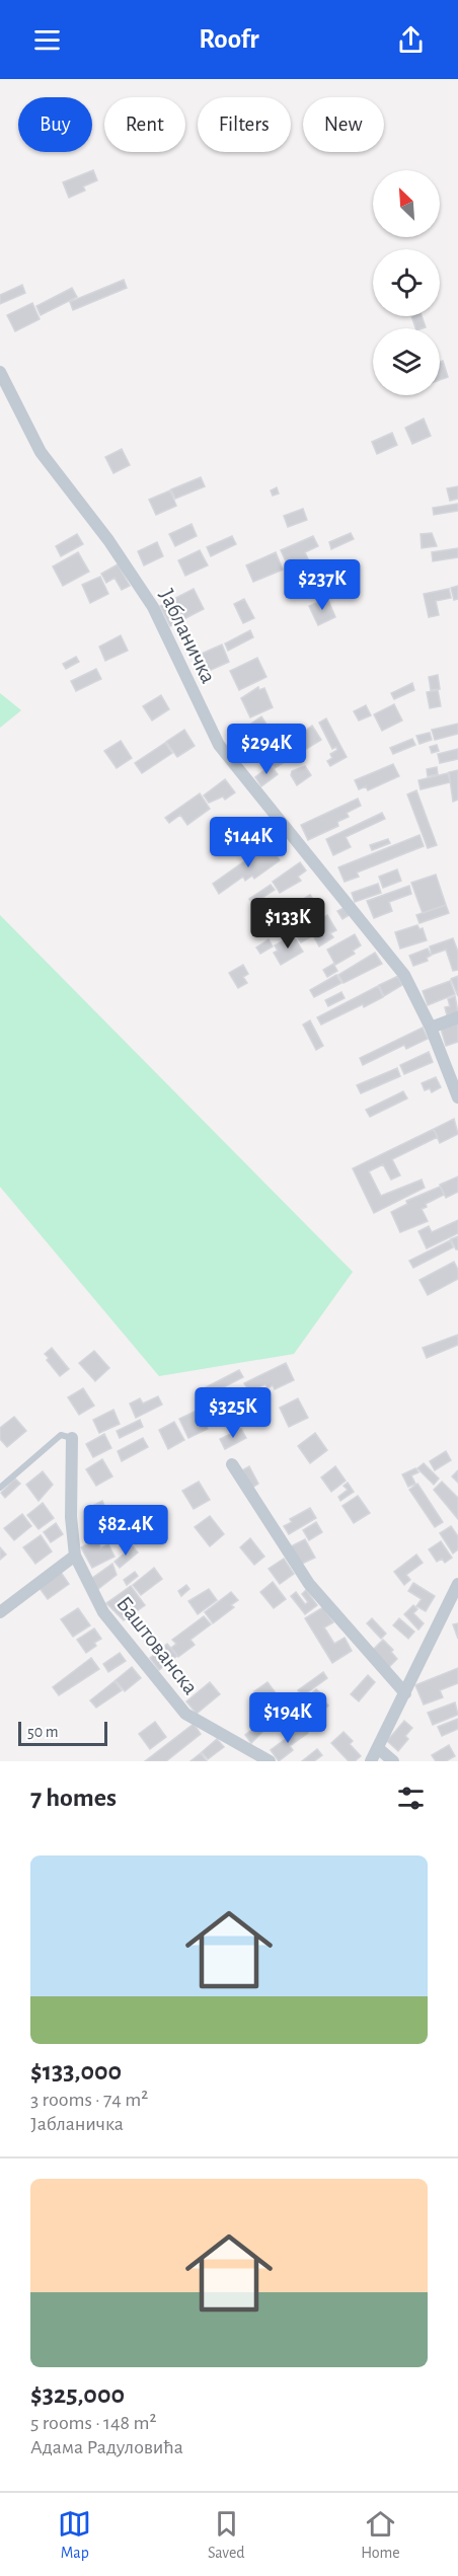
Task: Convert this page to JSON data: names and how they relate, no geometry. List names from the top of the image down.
{
  "streets": {
    "street": ["Јабланичка", "Баштованска"]
  },
  "scale_bar": "50 m",
  "north": "top left",
  "page": {
    "header": "Roofr",
    "chip": [
      "Buy",
      "Rent",
      "Filters",
      "New"
    ],
    "price": [
      "$237K",
      "$294K",
      "$144K",
      "$133K",
      "$325K",
      "$82.4K",
      "$194K"
    ],
    "scale": "50 m",
    "heading": "7 homes",
    "list": [
      {
        "name": "$133,000",
        "note": "3 rooms · 74 m² · Јабланичка"
      },
      {
        "name": "$325,000",
        "note": "5 rooms · 148 m² · Адама Радуловића"
      }
    ],
    "tabs": ["Map", "Saved", "Home"]
  }
}
